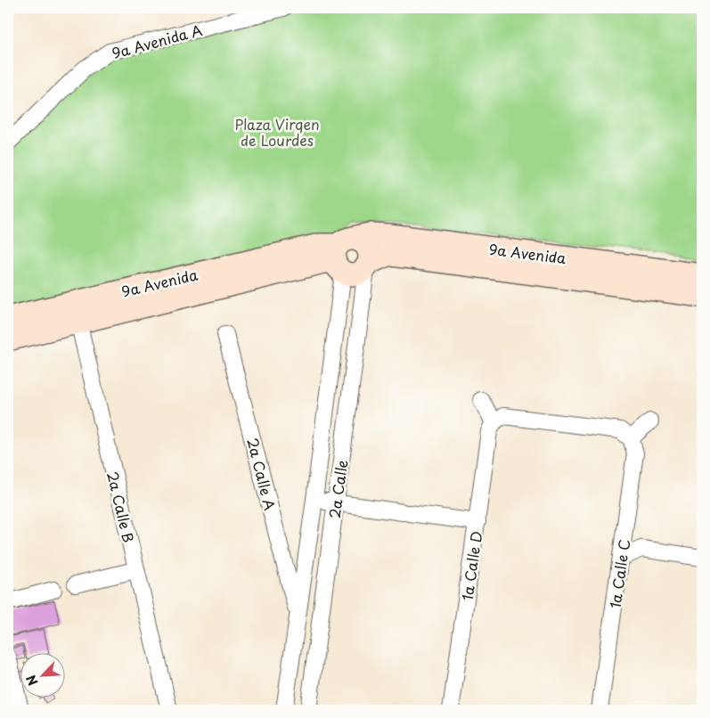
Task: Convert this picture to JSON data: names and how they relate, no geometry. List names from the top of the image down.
{
  "streets": {
    "main road": ["9a Avenida"],
    "street": [
      "9a Avenida A",
      "2a Calle A",
      "2a Calle",
      "2a Calle B",
      "1a Calle D",
      "1a Calle C"
    ]
  },
  "crossings": [
    ["9a Avenida", "2a Calle"],
    ["9a Avenida", "2a Calle B"],
    ["2a Calle A", "2a Calle"]
  ],
  "parks": ["Plaza Virgen de Lourdes"],
  "north": "bottom left"
}
